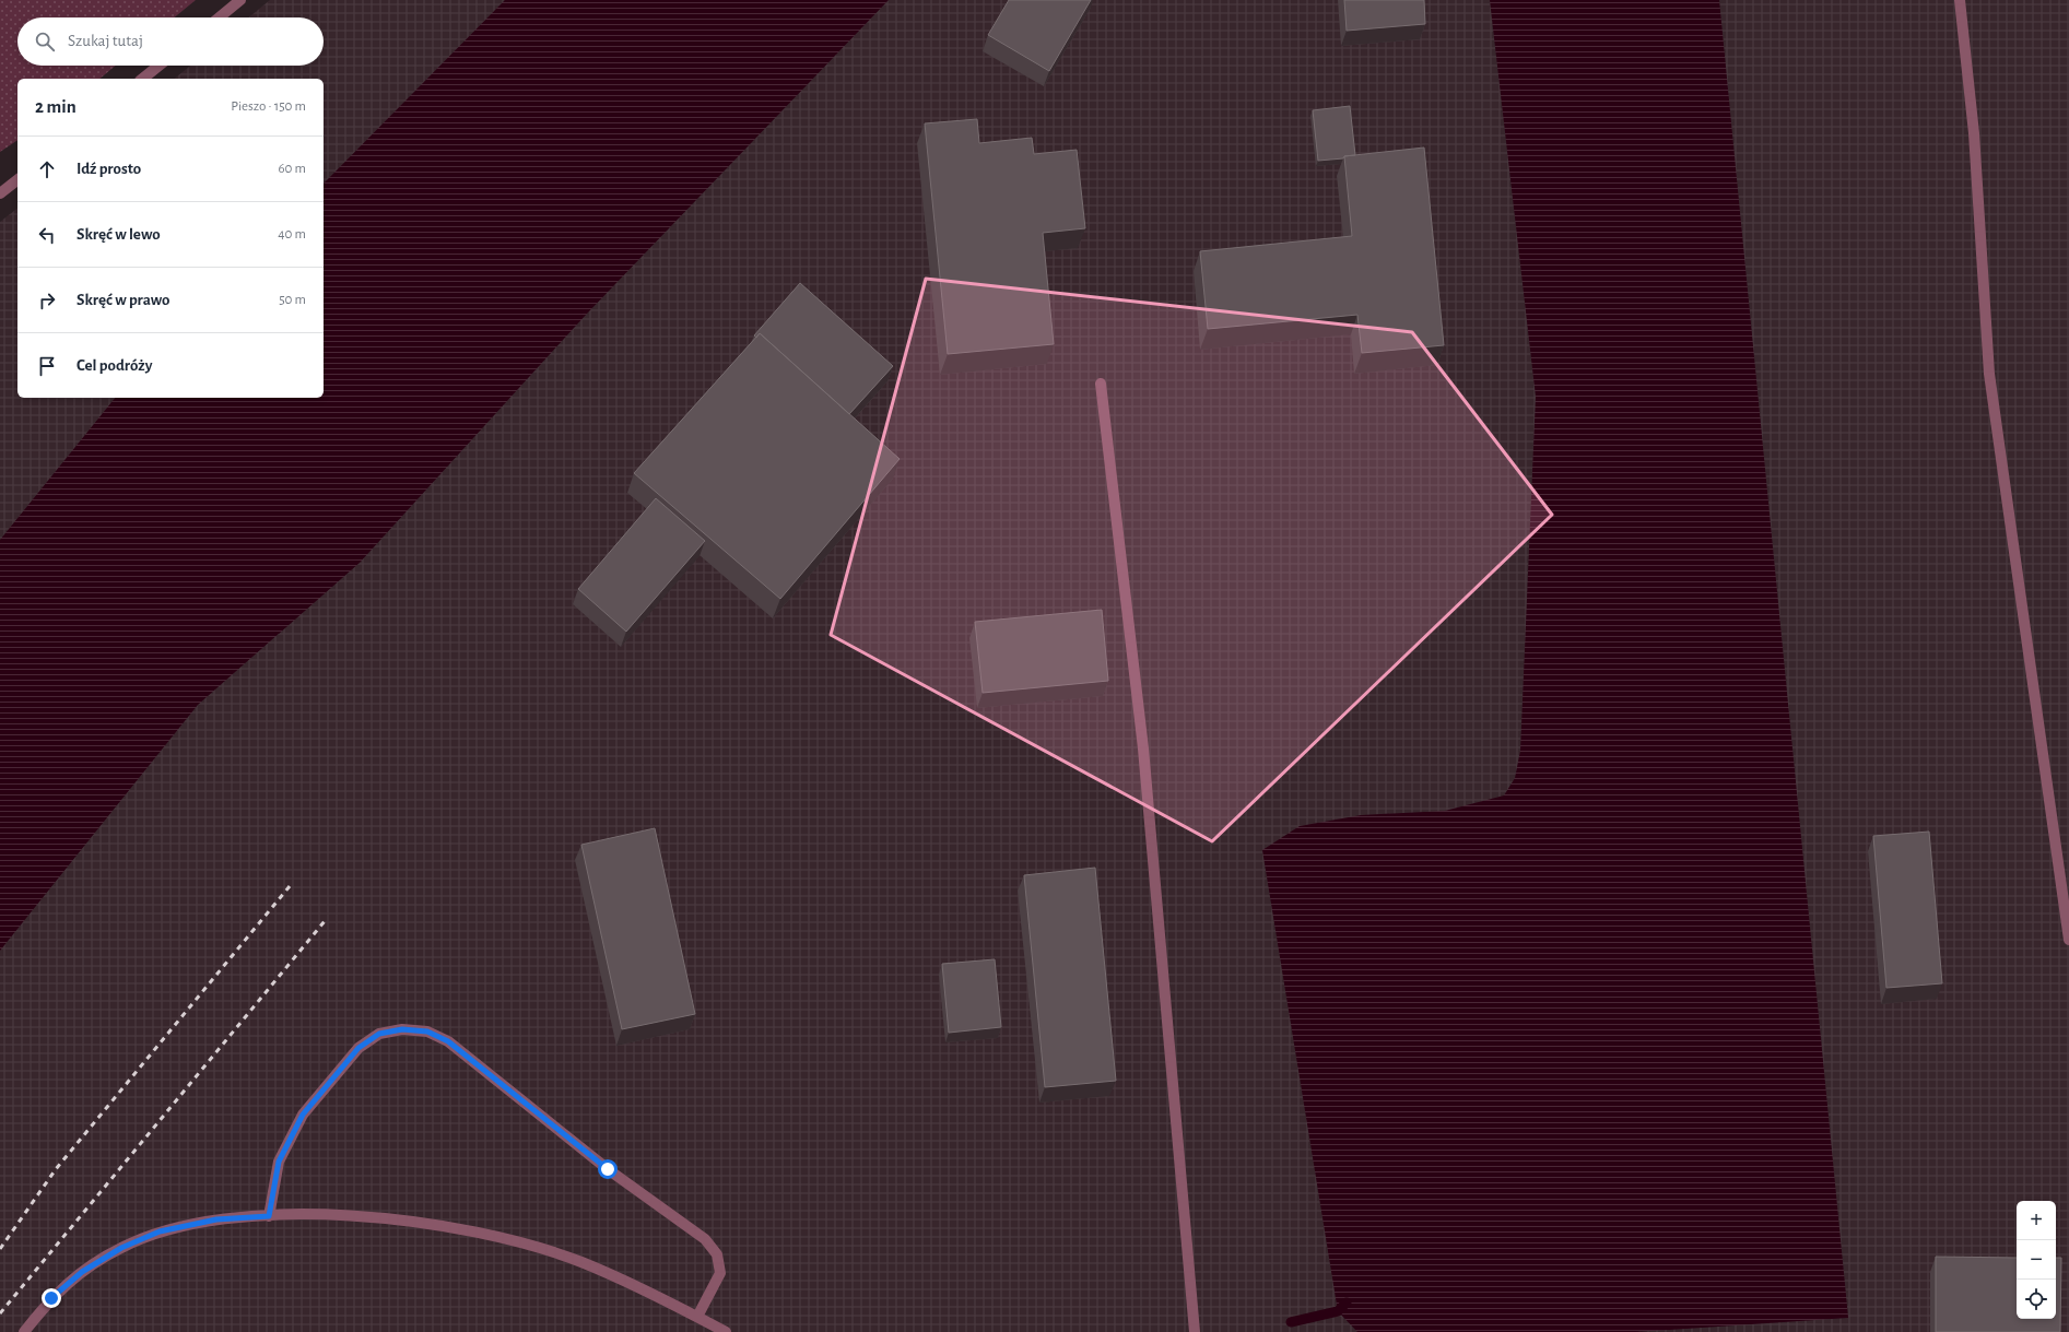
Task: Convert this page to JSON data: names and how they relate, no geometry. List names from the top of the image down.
{
  "page": {
    "search": "Szukaj tutaj",
    "heading": ["2 min", "Pieszo · 150 m"],
    "list": [
      ["Idź prosto", "60 m"],
      ["Skręć w lewo", "40 m"],
      ["Skręć w prawo", "50 m"],
      "Cel podróży"
    ],
    "map_buttons": ["+", "−"]
  }
}
